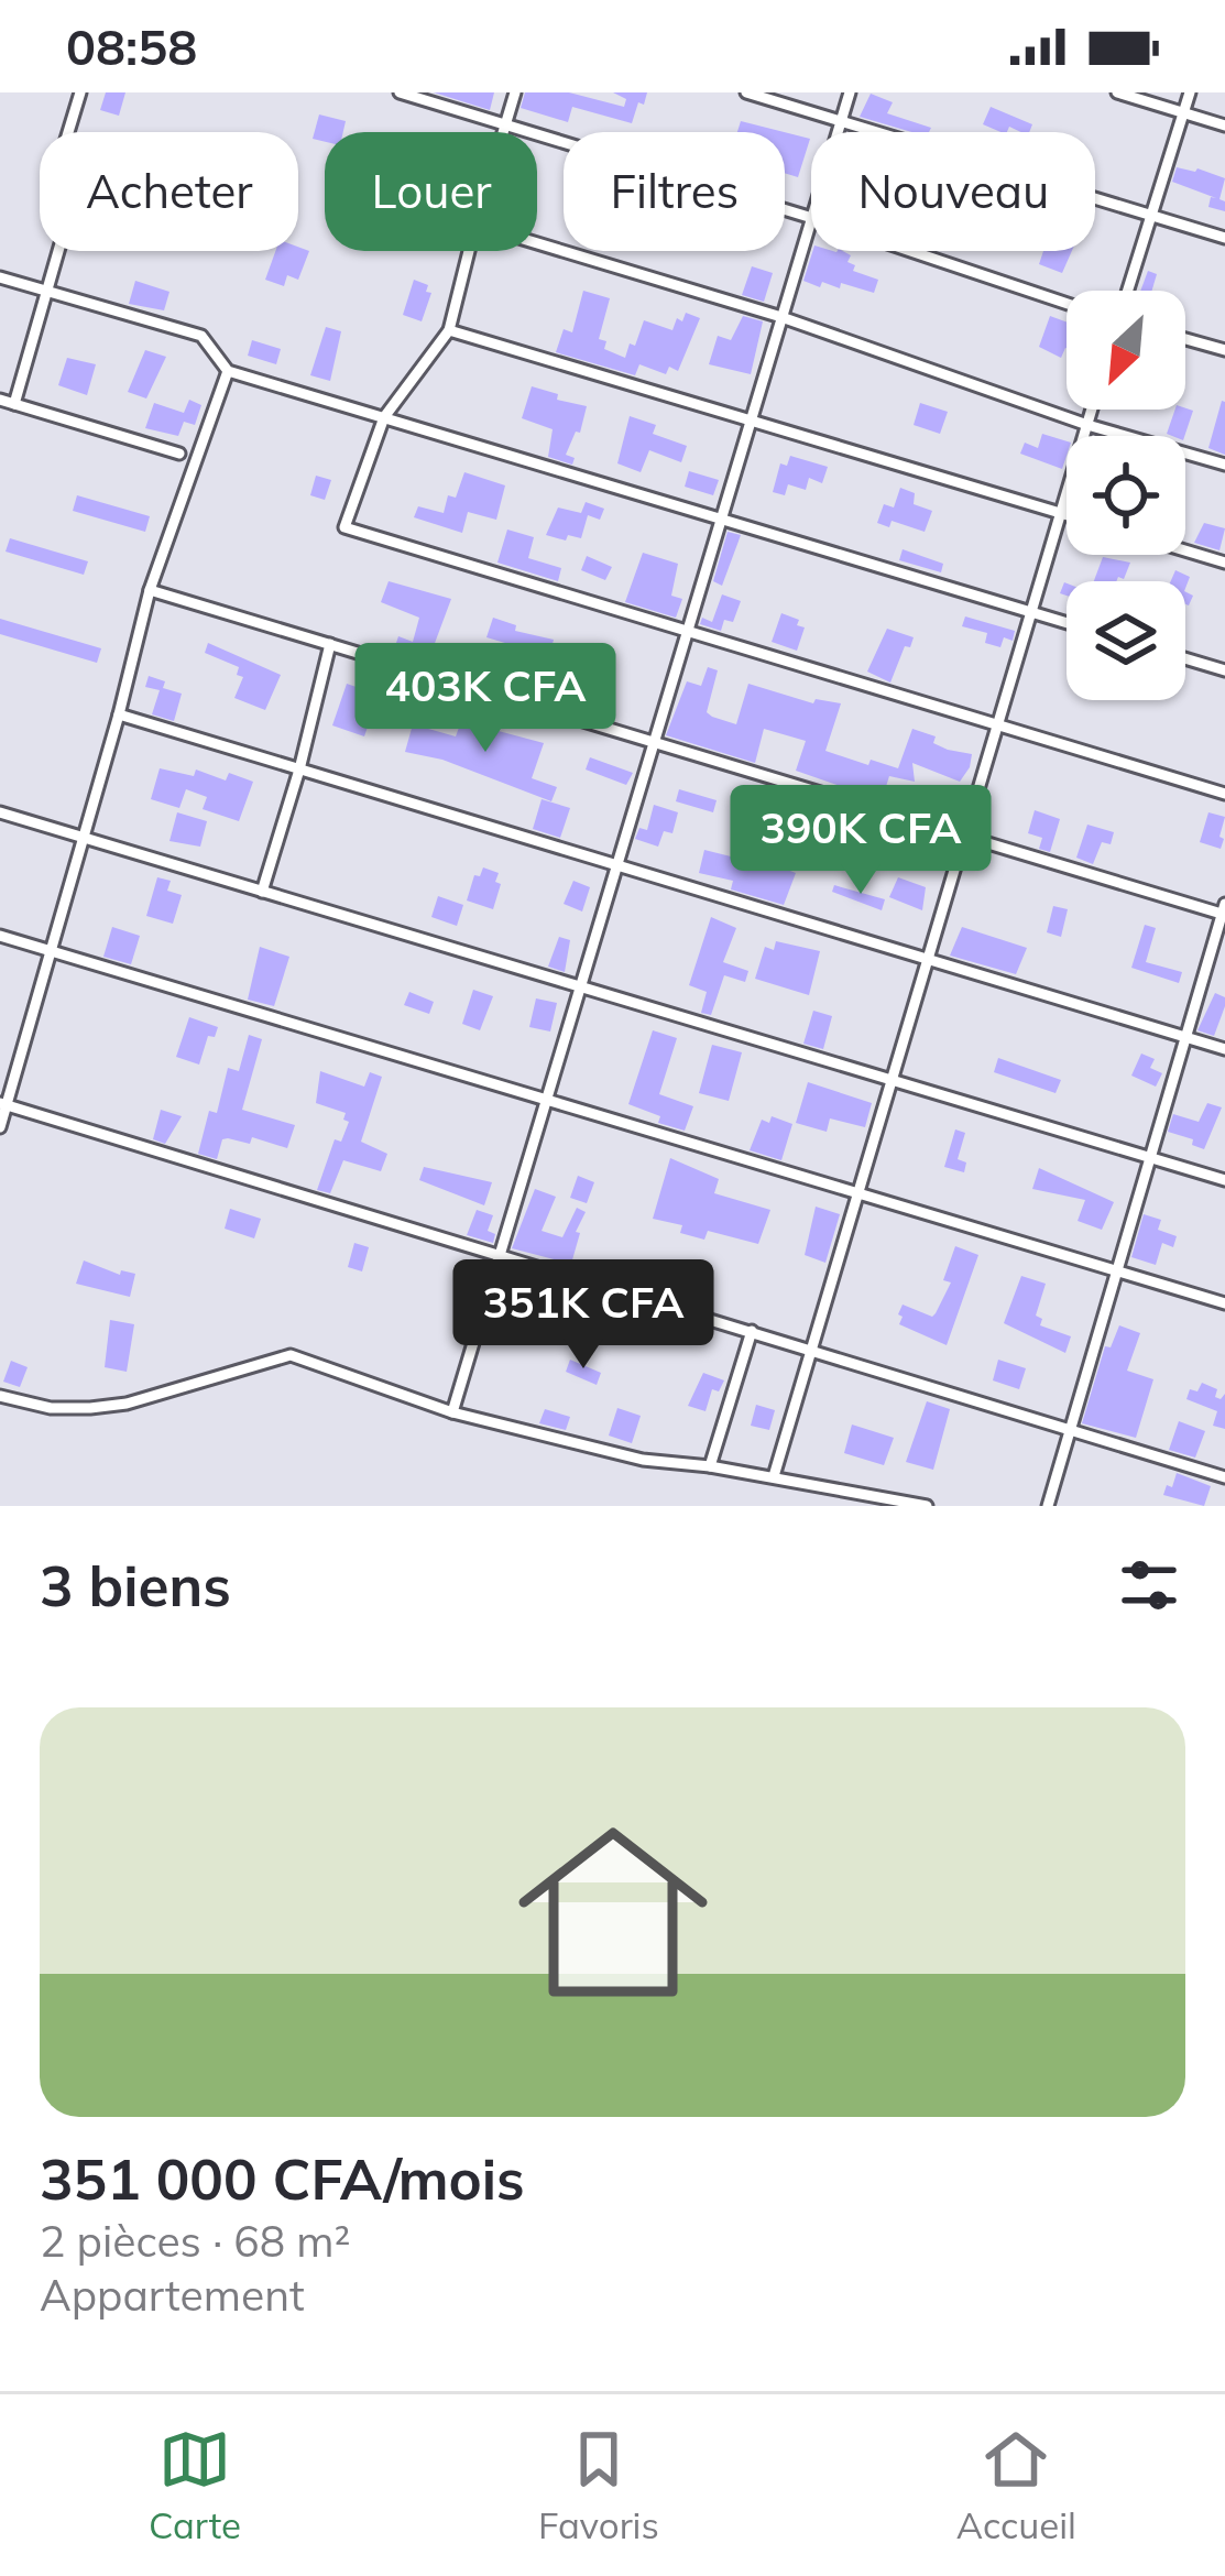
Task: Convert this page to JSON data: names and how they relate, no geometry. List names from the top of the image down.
{
  "north": "bottom left",
  "page": {
    "status": "08:58",
    "chip": [
      "Acheter",
      "Louer",
      "Filtres",
      "Nouveau"
    ],
    "price": ["403K CFA", "390K CFA", "351K CFA"],
    "heading": "3 biens",
    "list": [
      {
        "name": "351 000 CFA/mois",
        "note": "2 pièces · 68 m² · Appartement"
      }
    ],
    "tabs": ["Carte", "Favoris", "Accueil"]
  }
}
